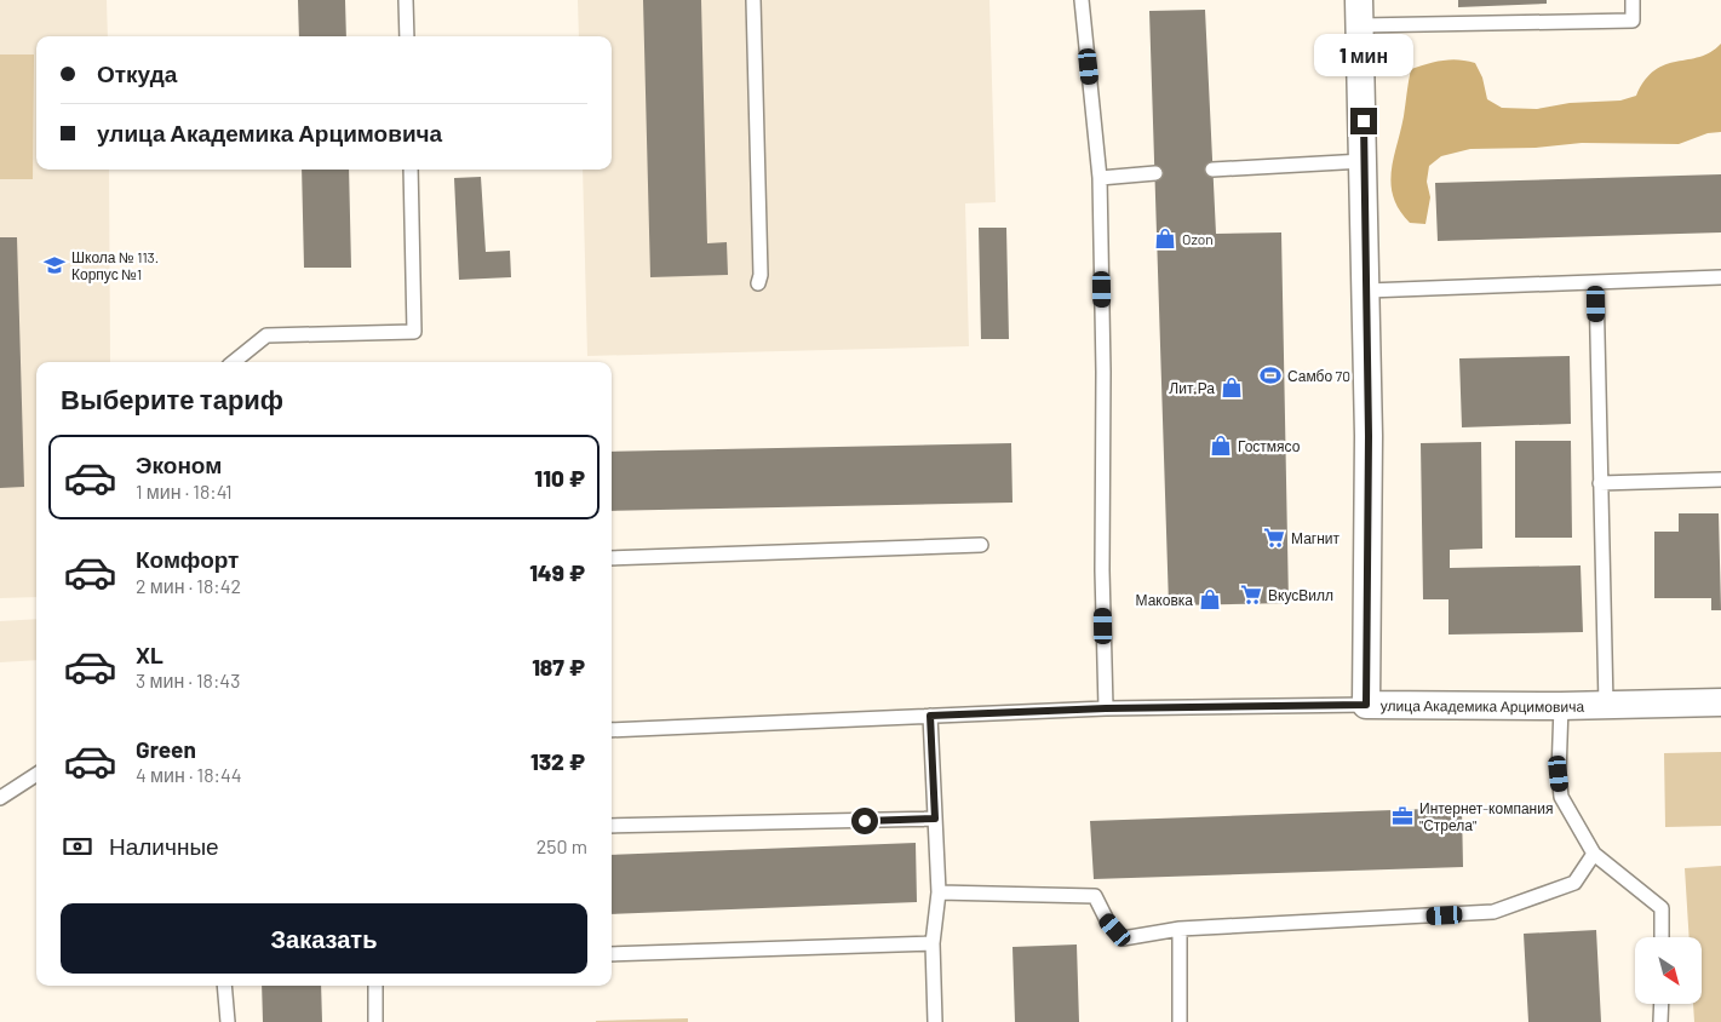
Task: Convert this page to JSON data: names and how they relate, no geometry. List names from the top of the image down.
{
  "streets": {
    "street": ["улица Академика Арцимовича"]
  },
  "places": {
    "shop": [
      "Ozon",
      "Лит.Ра",
      "Гостмясо",
      "Маковка"
    ],
    "school or university": ["Школа № 113. Корпус №1"],
    "sports": ["Самбо 70"],
    "supermarket": ["Магнит", "ВкусВилл"],
    "office": ["Интернет-компания \"Стрела\""]
  },
  "north": "bottom right",
  "page": {
    "bubble": "1 мин",
    "banner": ["Откуда", "улица Академика Арцимовича"],
    "heading": "Выберите тариф",
    "list": [
      {
        "name": "Эконом",
        "note": "1 мин · 18:41",
        "value": "110 ₽"
      },
      {
        "name": "Комфорт",
        "note": "2 мин · 18:42",
        "value": "149 ₽"
      },
      {
        "name": "XL",
        "note": "3 мин · 18:43",
        "value": "187 ₽"
      },
      {
        "name": "Green",
        "note": "4 мин · 18:44",
        "value": "132 ₽"
      }
    ],
    "pay": ["Наличные", "250 m"],
    "buttons": "Заказать"
  }
}
